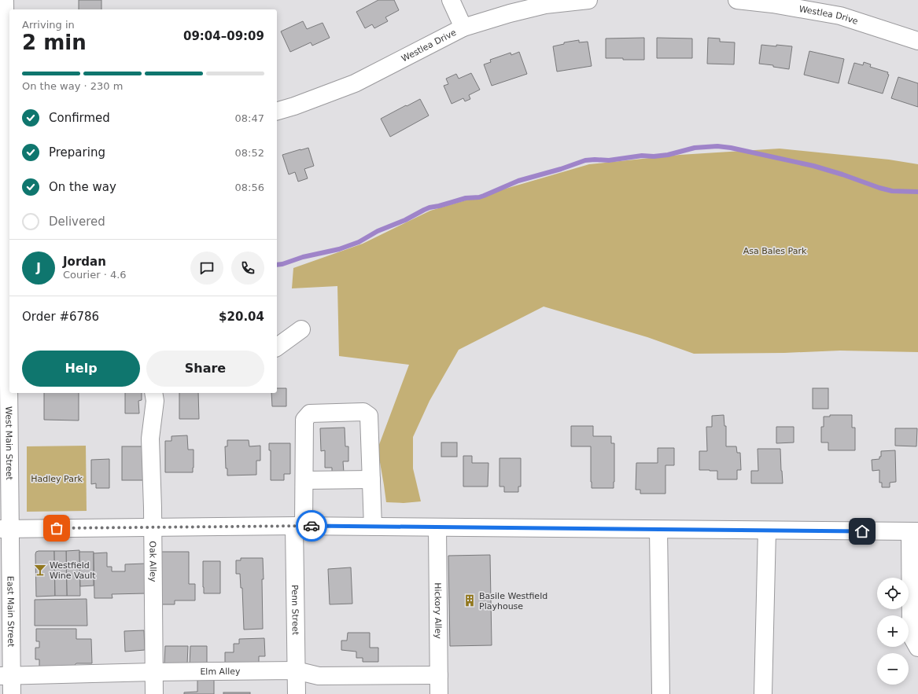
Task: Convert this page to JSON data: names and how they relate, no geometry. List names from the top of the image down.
{
  "streets": {
    "street": [
      "Westlea Drive",
      "West Main Street",
      "Oak Alley",
      "Penn Street",
      "Hickory Alley",
      "East Main Street",
      "Elm Alley"
    ]
  },
  "crossings": [
    ["West Main Street", "East Main Street"],
    ["Oak Alley", "Elm Alley"],
    ["Penn Street", "Elm Alley"],
    ["Hickory Alley", "Elm Alley"],
    ["East Main Street", "Elm Alley"]
  ],
  "parks": ["Asa Bales Park", "Hadley Park"],
  "places": {
    "bar": ["Westfield Wine Vault"],
    "building": ["Basile Westfield Playhouse"]
  },
  "page": {
    "heading": ["2 min", "Arriving in", "09:04–09:09"],
    "panel": [
      "Jordan",
      "Courier · 4.6",
      "Order #6786",
      "$20.04"
    ],
    "bar": "On the way · 230 m",
    "list": [
      ["Confirmed", "08:47"],
      ["Preparing", "08:52"],
      ["On the way", "08:56"],
      "Delivered"
    ],
    "round": "J",
    "buttons": ["Help", "Share"],
    "map_buttons": ["+", "−"]
  }
}
